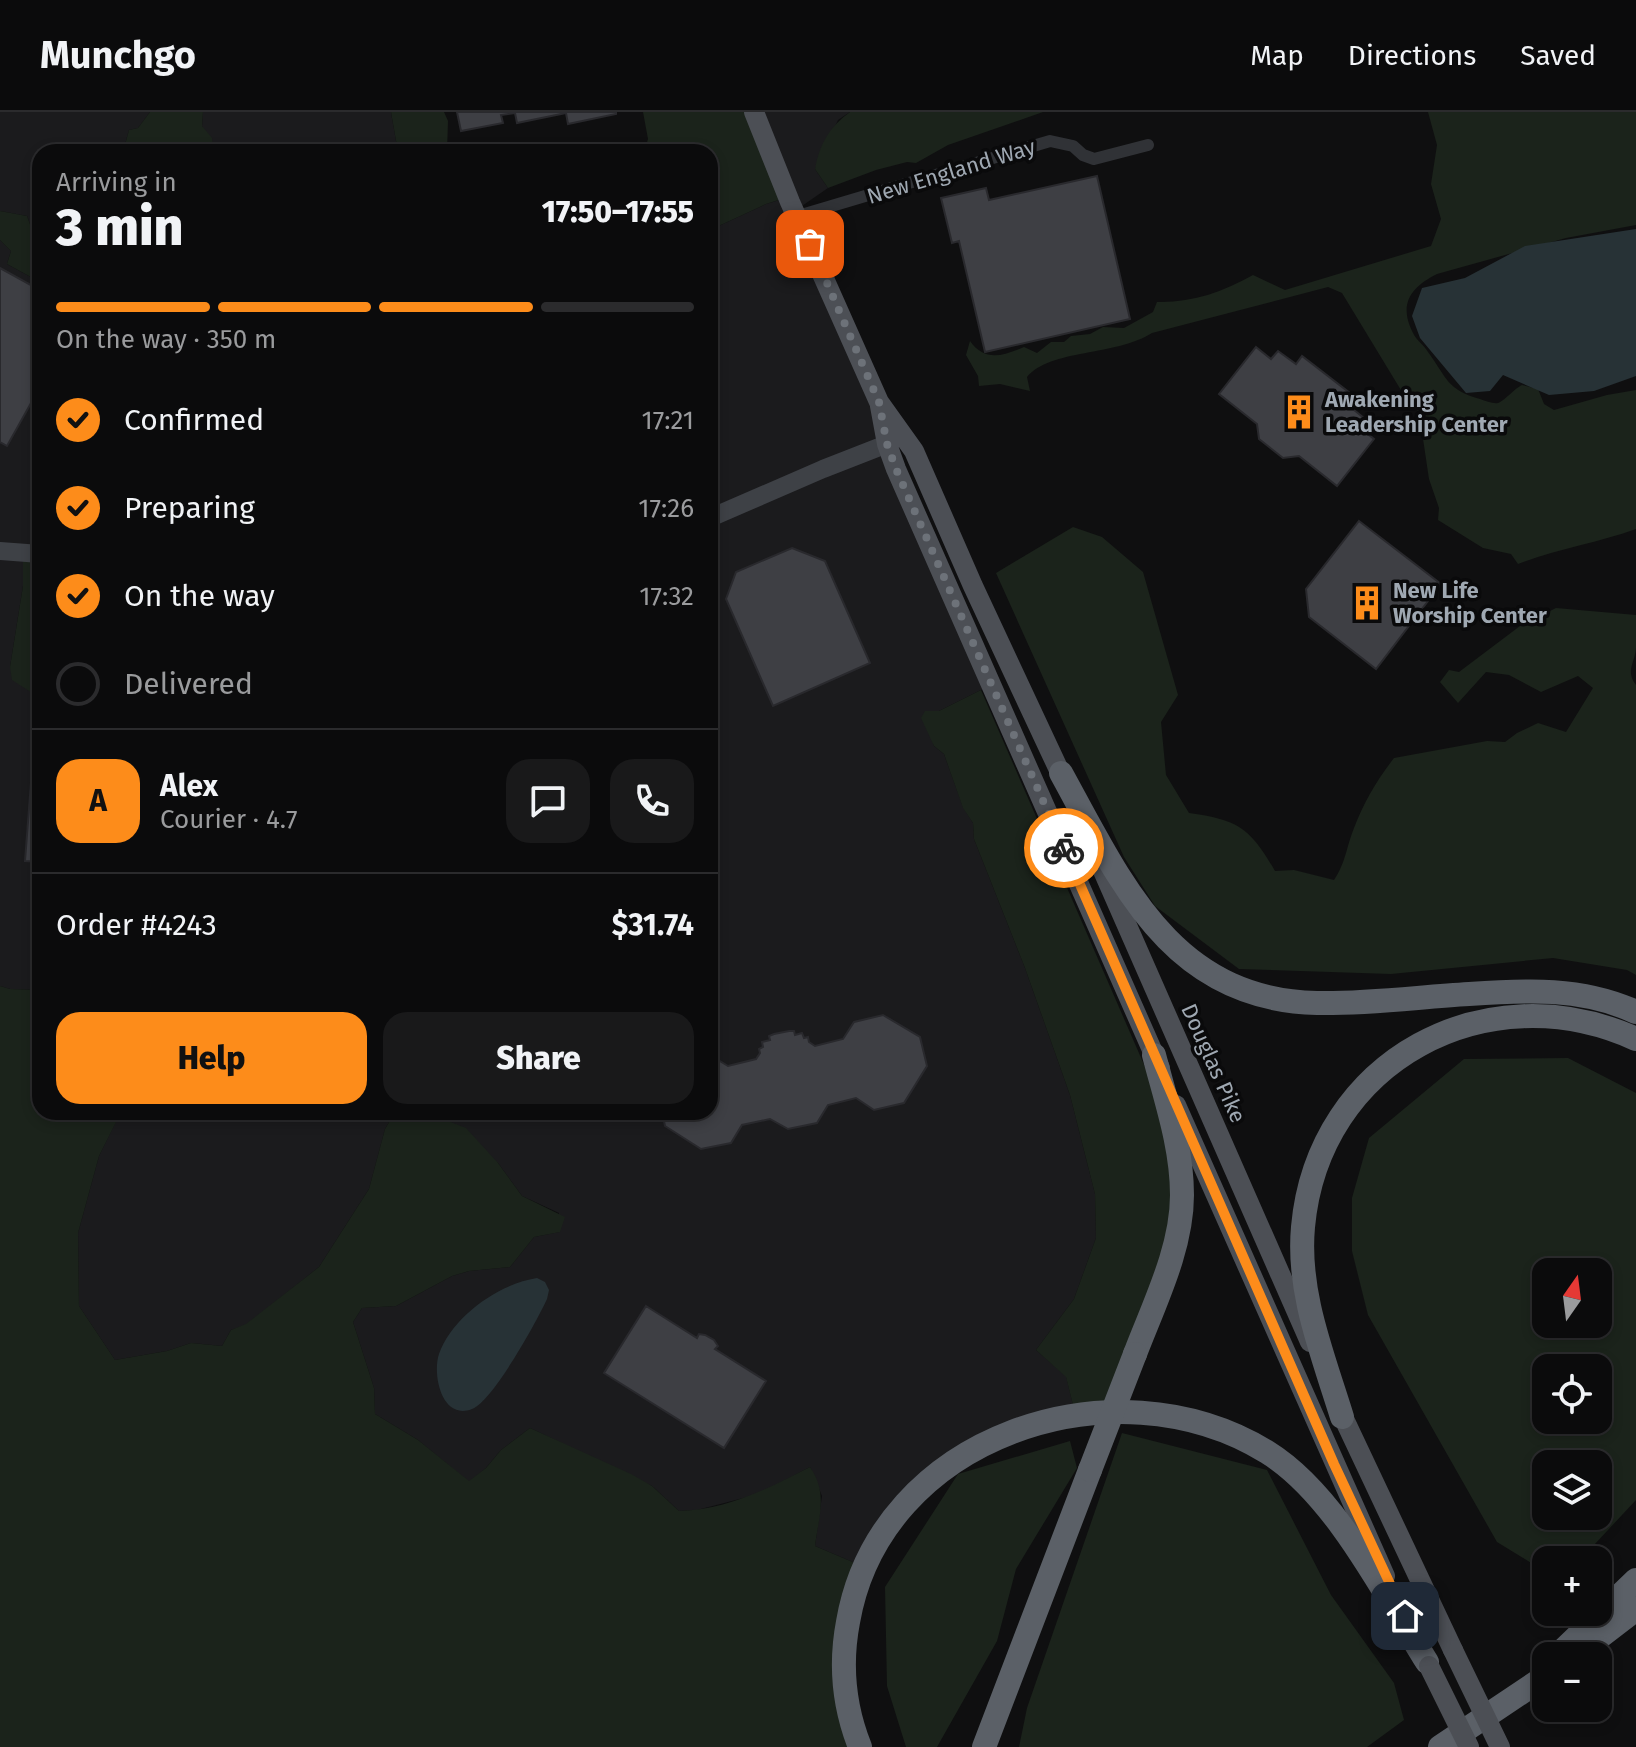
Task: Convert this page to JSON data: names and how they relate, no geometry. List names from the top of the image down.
{
  "streets": {
    "main road": ["Douglas Pike"],
    "street": ["New England Way"]
  },
  "crossings": [
    ["New England Way", "Douglas Pike"]
  ],
  "places": {
    "building": ["Awakening Leadership Center", "New Life Worship Center"]
  },
  "north": "top",
  "page": {
    "header": "Munchgo",
    "nav": ["Map", "Directions", "Saved"],
    "heading": ["3 min", "Arriving in", "17:50–17:55"],
    "panel": [
      "Alex",
      "Courier · 4.7",
      "Order #4243",
      "$31.74"
    ],
    "bar": "On the way · 350 m",
    "list": [
      ["Confirmed", "17:21"],
      ["Preparing", "17:26"],
      ["On the way", "17:32"],
      "Delivered"
    ],
    "round": "A",
    "buttons": ["Help", "Share"],
    "map_buttons": ["+", "−"]
  }
}
